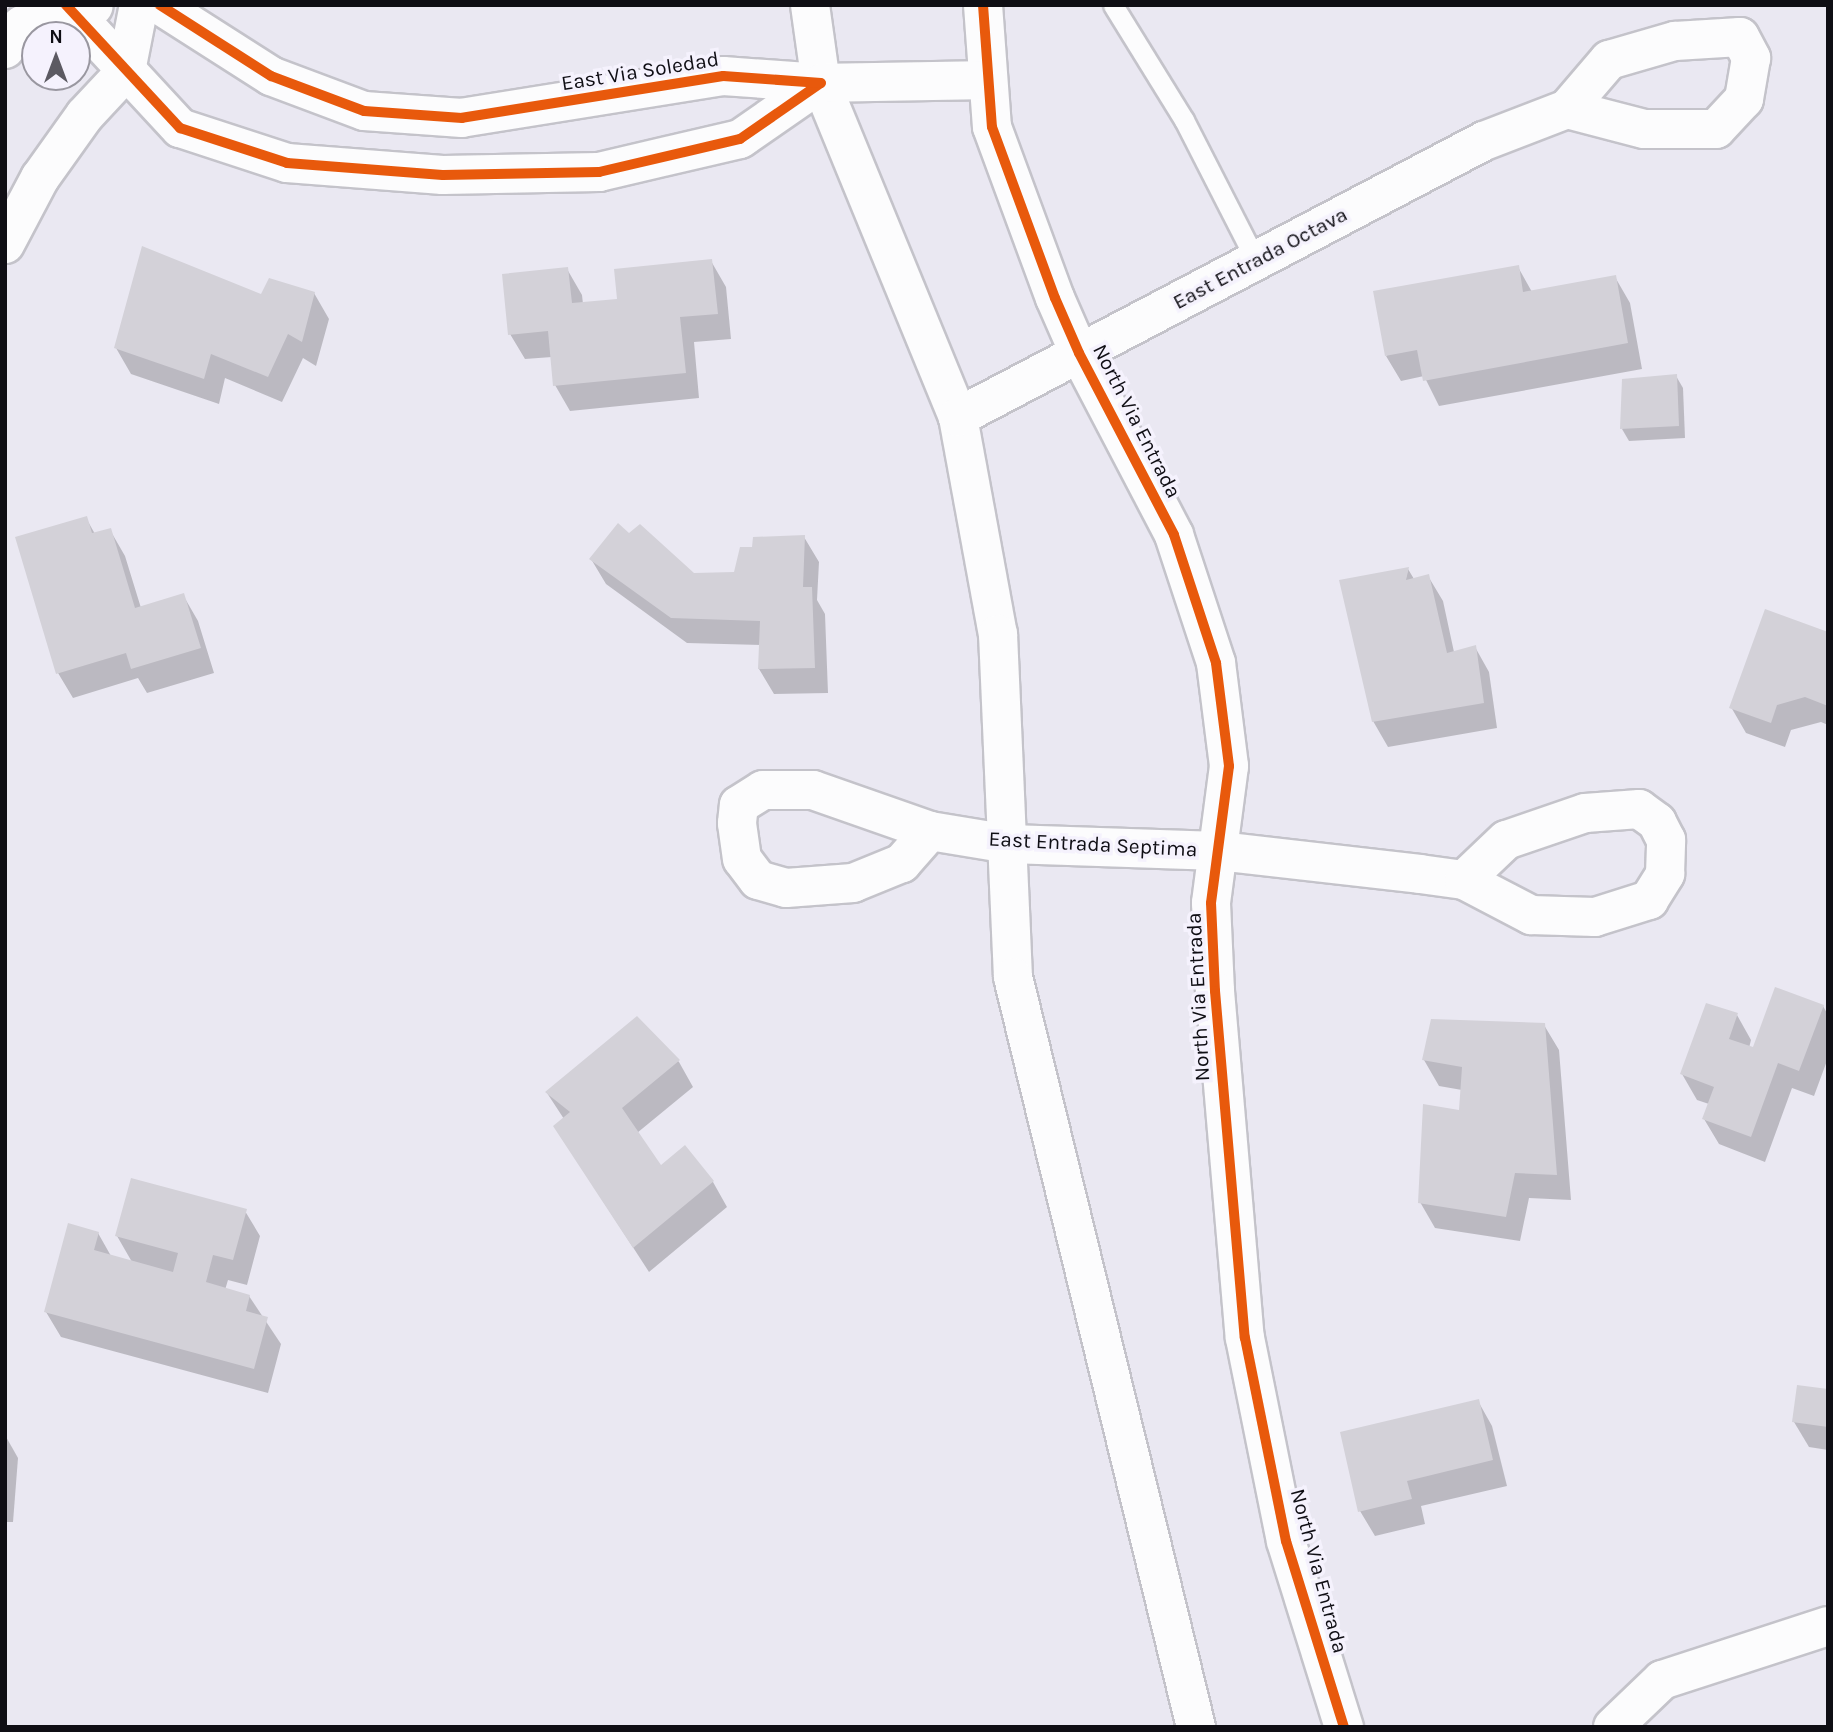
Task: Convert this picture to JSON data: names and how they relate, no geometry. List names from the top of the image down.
{
  "streets": {
    "street": [
      "East Via Soledad",
      "East Entrada Octava",
      "North Via Entrada",
      "East Entrada Septima"
    ]
  },
  "crossings": [
    ["East Via Soledad", "North Via Entrada"],
    ["East Entrada Octava", "North Via Entrada"],
    ["North Via Entrada", "East Entrada Septima"]
  ],
  "north": "top"
}
